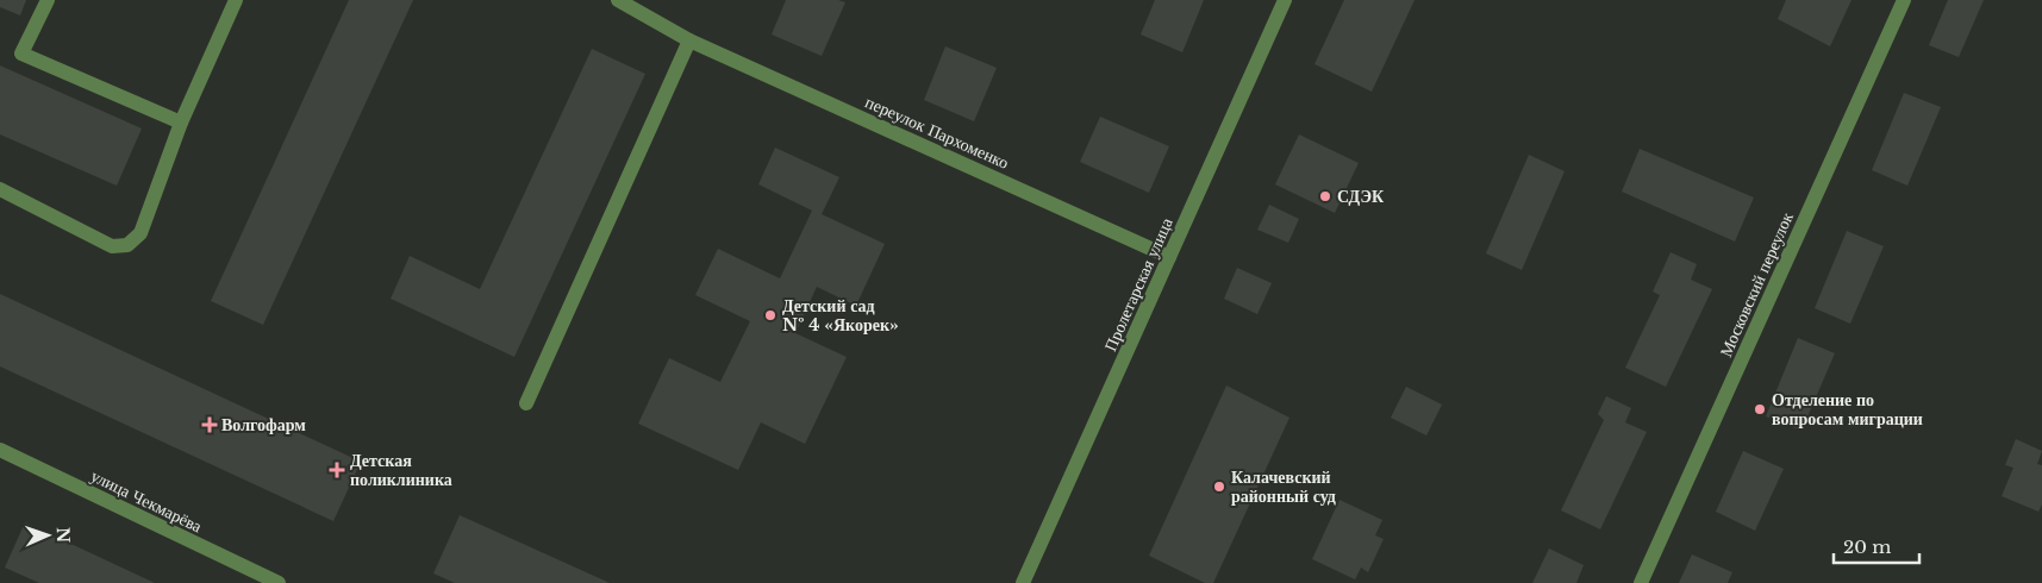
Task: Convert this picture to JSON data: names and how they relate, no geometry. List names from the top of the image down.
{
  "streets": {
    "street": [
      "переулок Пархоменко",
      "Пролетарская улица",
      "Московский переулок",
      "улица Чекмарёва"
    ]
  },
  "crossings": [
    ["переулок Пархоменко", "Пролетарская улица"]
  ],
  "places": {
    "other": [
      "СДЭК",
      "Детский сад № 4 «Якорек»",
      "Отделение по вопросам миграции",
      "Калачевский районный суд"
    ],
    "health": ["Волгофарм", "Детская поликлиника"]
  },
  "scale_bar": "20 m",
  "north": "right"
}
